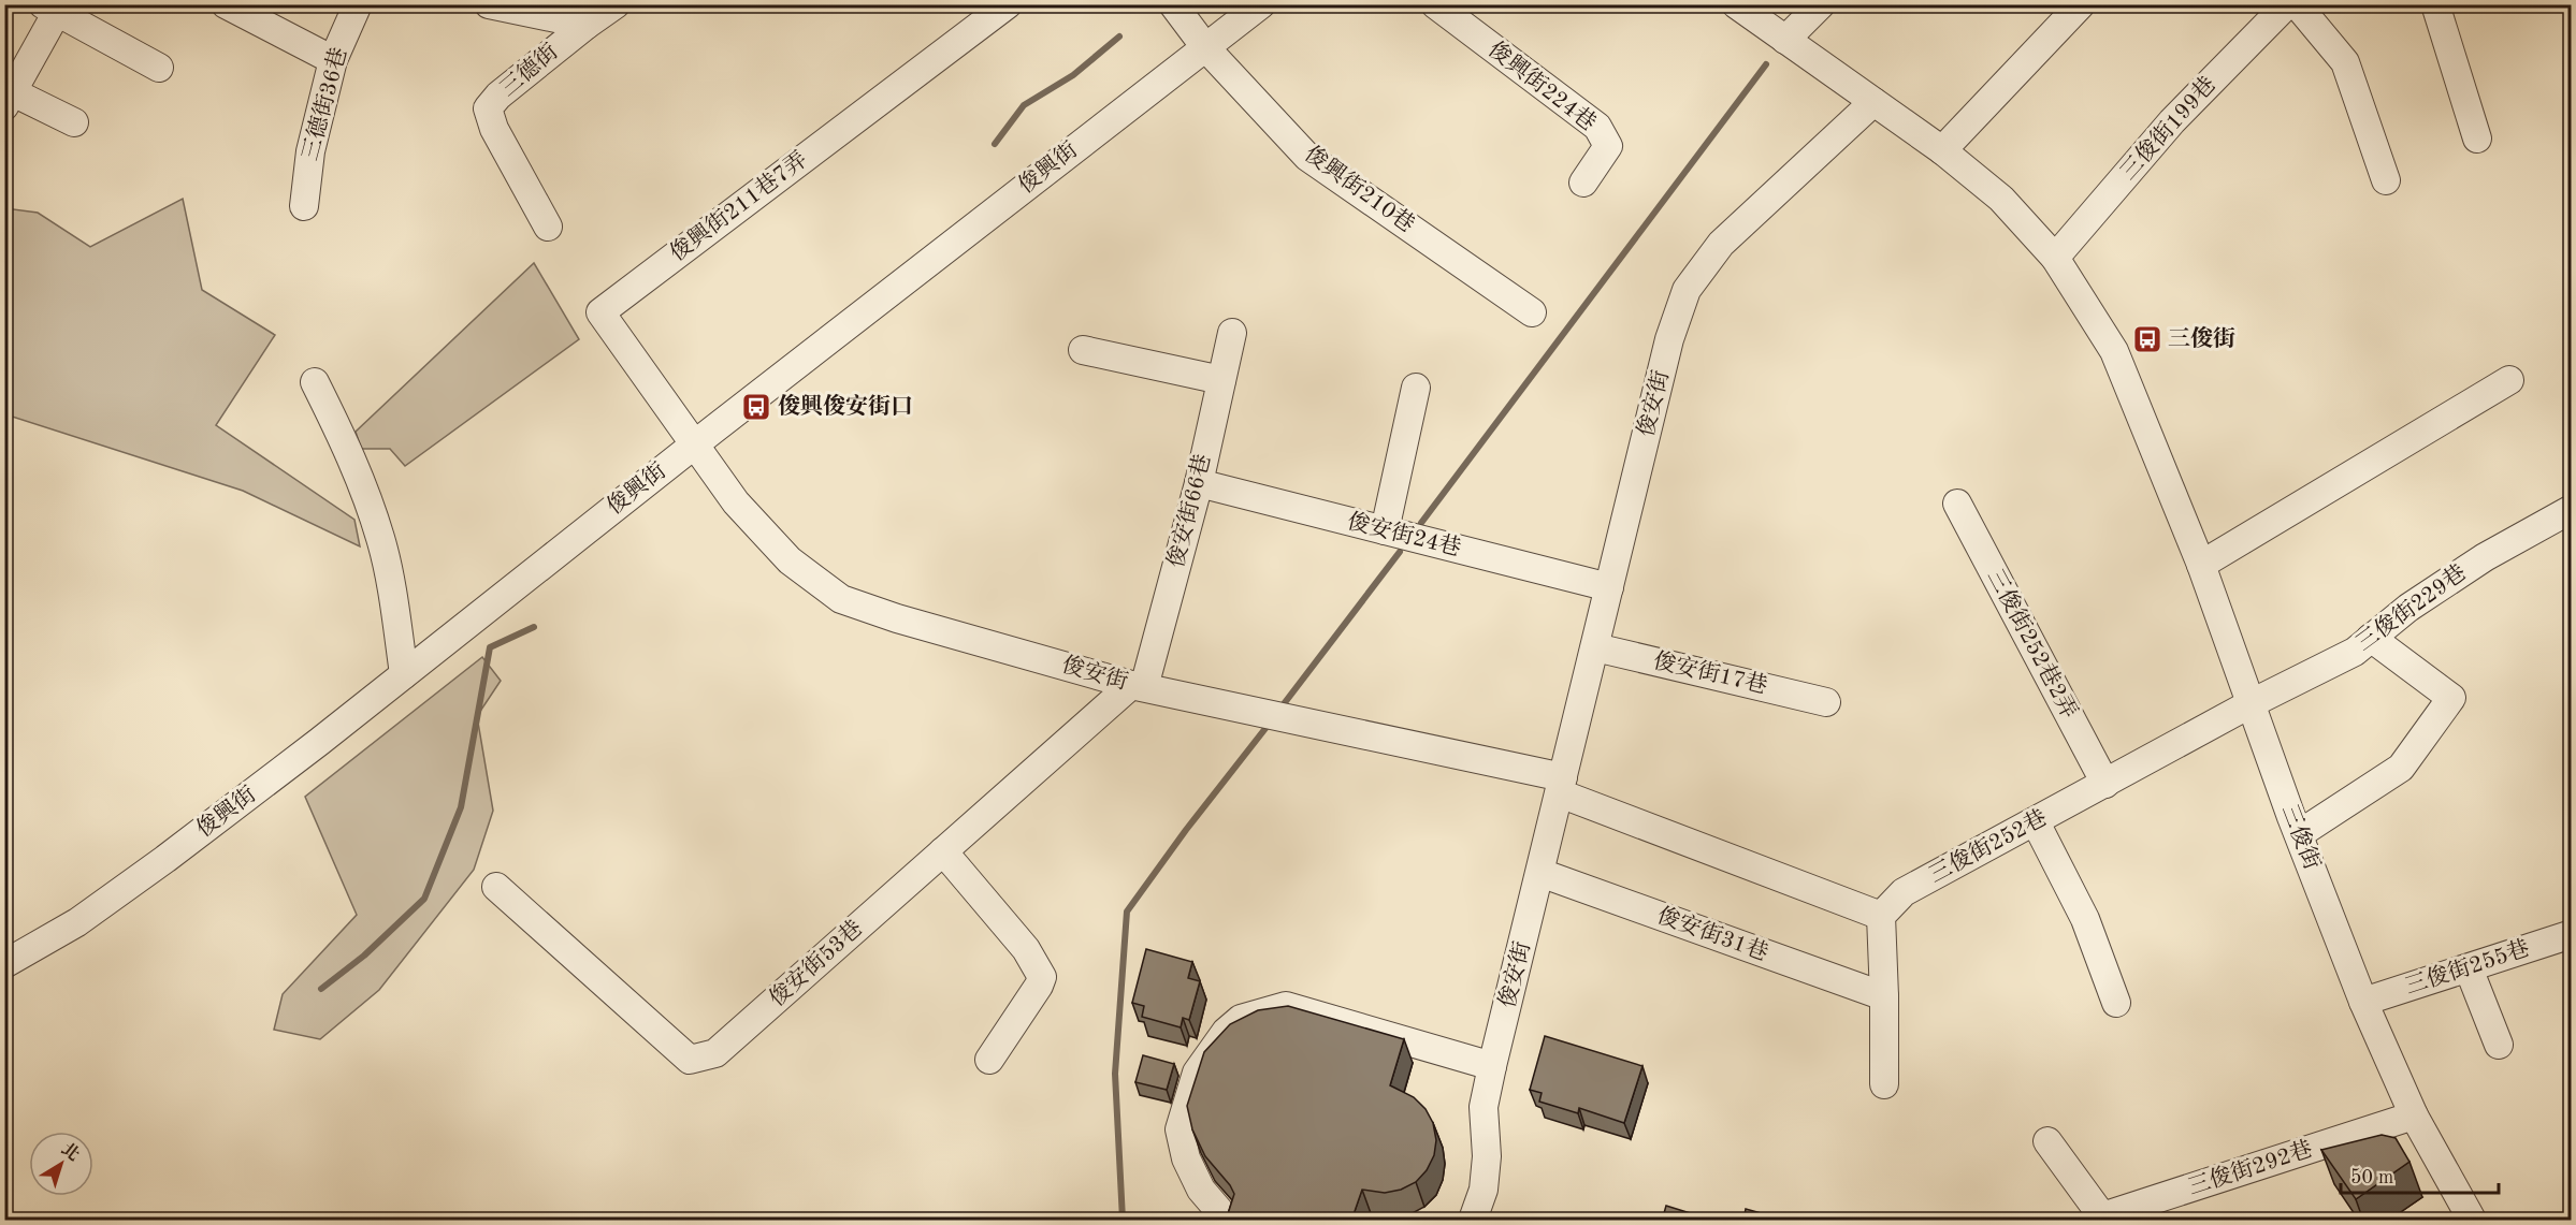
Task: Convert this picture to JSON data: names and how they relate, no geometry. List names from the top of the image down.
{
  "streets": {
    "street": [
      "三德街",
      "俊興街224巷",
      "三德街36巷",
      "三俊街199巷",
      "俊興街",
      "俊興街210巷",
      "俊興街211巷7弄",
      "俊安街",
      "俊安街66巷",
      "俊安街24巷",
      "三俊街229巷",
      "三俊街252巷2弄",
      "俊安街17巷",
      "三俊街",
      "三俊街252巷",
      "俊安街31巷",
      "俊安街53巷",
      "三俊街255巷",
      "三俊街292巷"
    ]
  },
  "crossings": [
    ["三俊街199巷", "三俊街"],
    ["俊興街", "俊興街210巷"],
    ["俊興街", "俊興街211巷7弄"],
    ["俊興街", "俊安街"],
    ["俊興街211巷7弄", "俊安街"],
    ["俊安街", "俊安街66巷"],
    ["俊安街", "俊安街24巷"],
    ["俊安街", "俊安街17巷"],
    ["俊安街", "三俊街"],
    ["俊安街", "俊安街31巷"],
    ["俊安街", "俊安街53巷"],
    ["俊安街66巷", "俊安街24巷"],
    ["俊安街66巷", "俊安街53巷"],
    ["三俊街229巷", "三俊街"],
    ["三俊街229巷", "三俊街252巷"],
    ["三俊街252巷2弄", "三俊街252巷"],
    ["三俊街", "三俊街252巷"],
    ["三俊街", "三俊街255巷"],
    ["三俊街", "三俊街292巷"]
  ],
  "places": {
    "bus stop": ["三俊街", "俊興俊安街口"]
  },
  "scale_bar": "50 m",
  "north": "top right"
}
